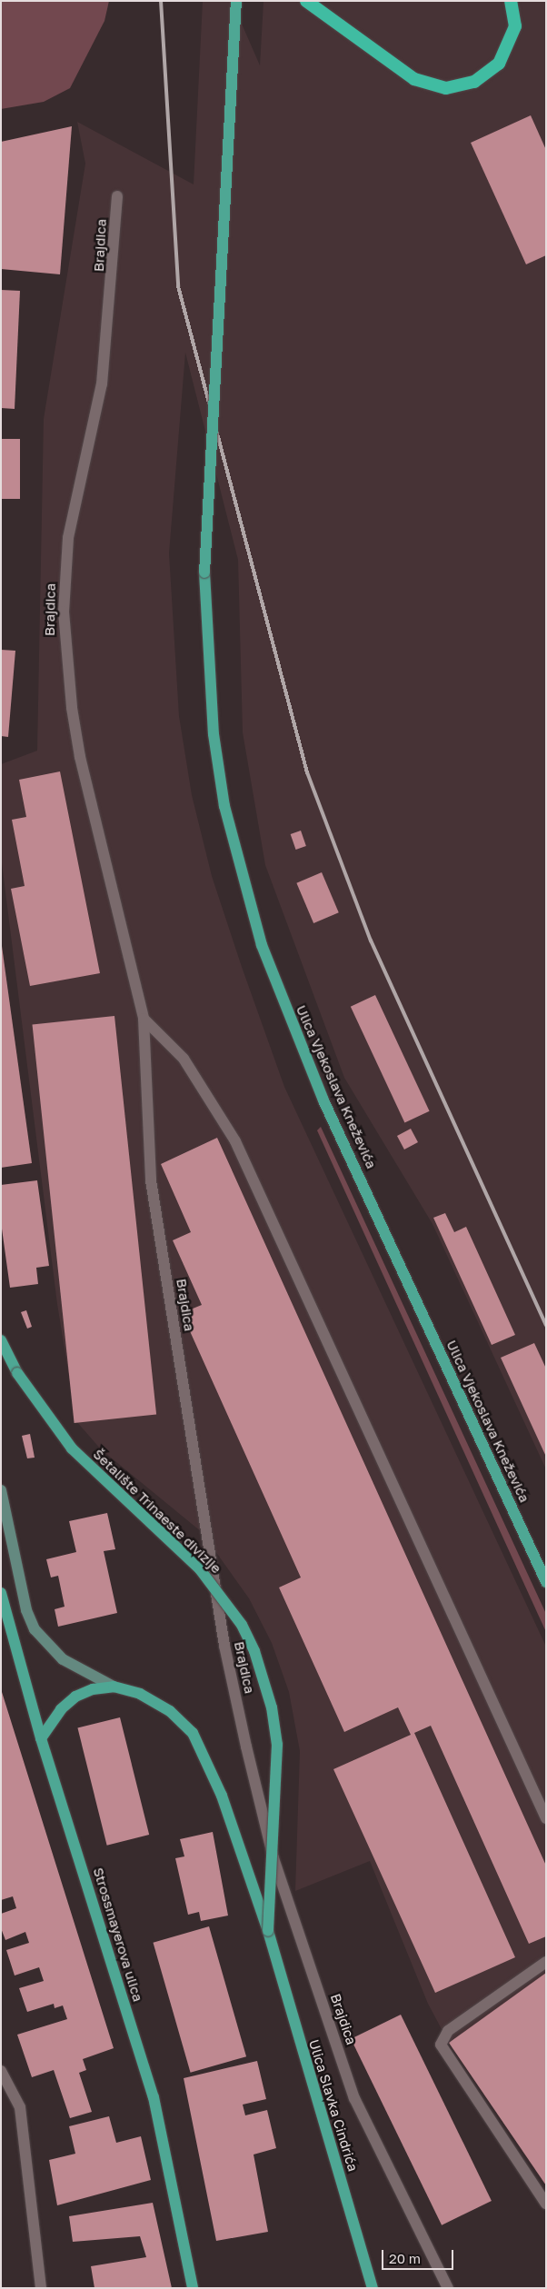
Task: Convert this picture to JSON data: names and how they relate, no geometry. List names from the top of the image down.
{
  "streets": {
    "main road": [
      "Ulica Vjekoslava Kneževića",
      "Šetalište Trinaeste divizije",
      "Strossmayerova ulica",
      "Ulica Slavka Cindrića"
    ],
    "street": ["Brajdica"]
  },
  "crossings": [
    ["Šetalište Trinaeste divizije", "Ulica Slavka Cindrića"]
  ],
  "scale_bar": "20 m"
}
